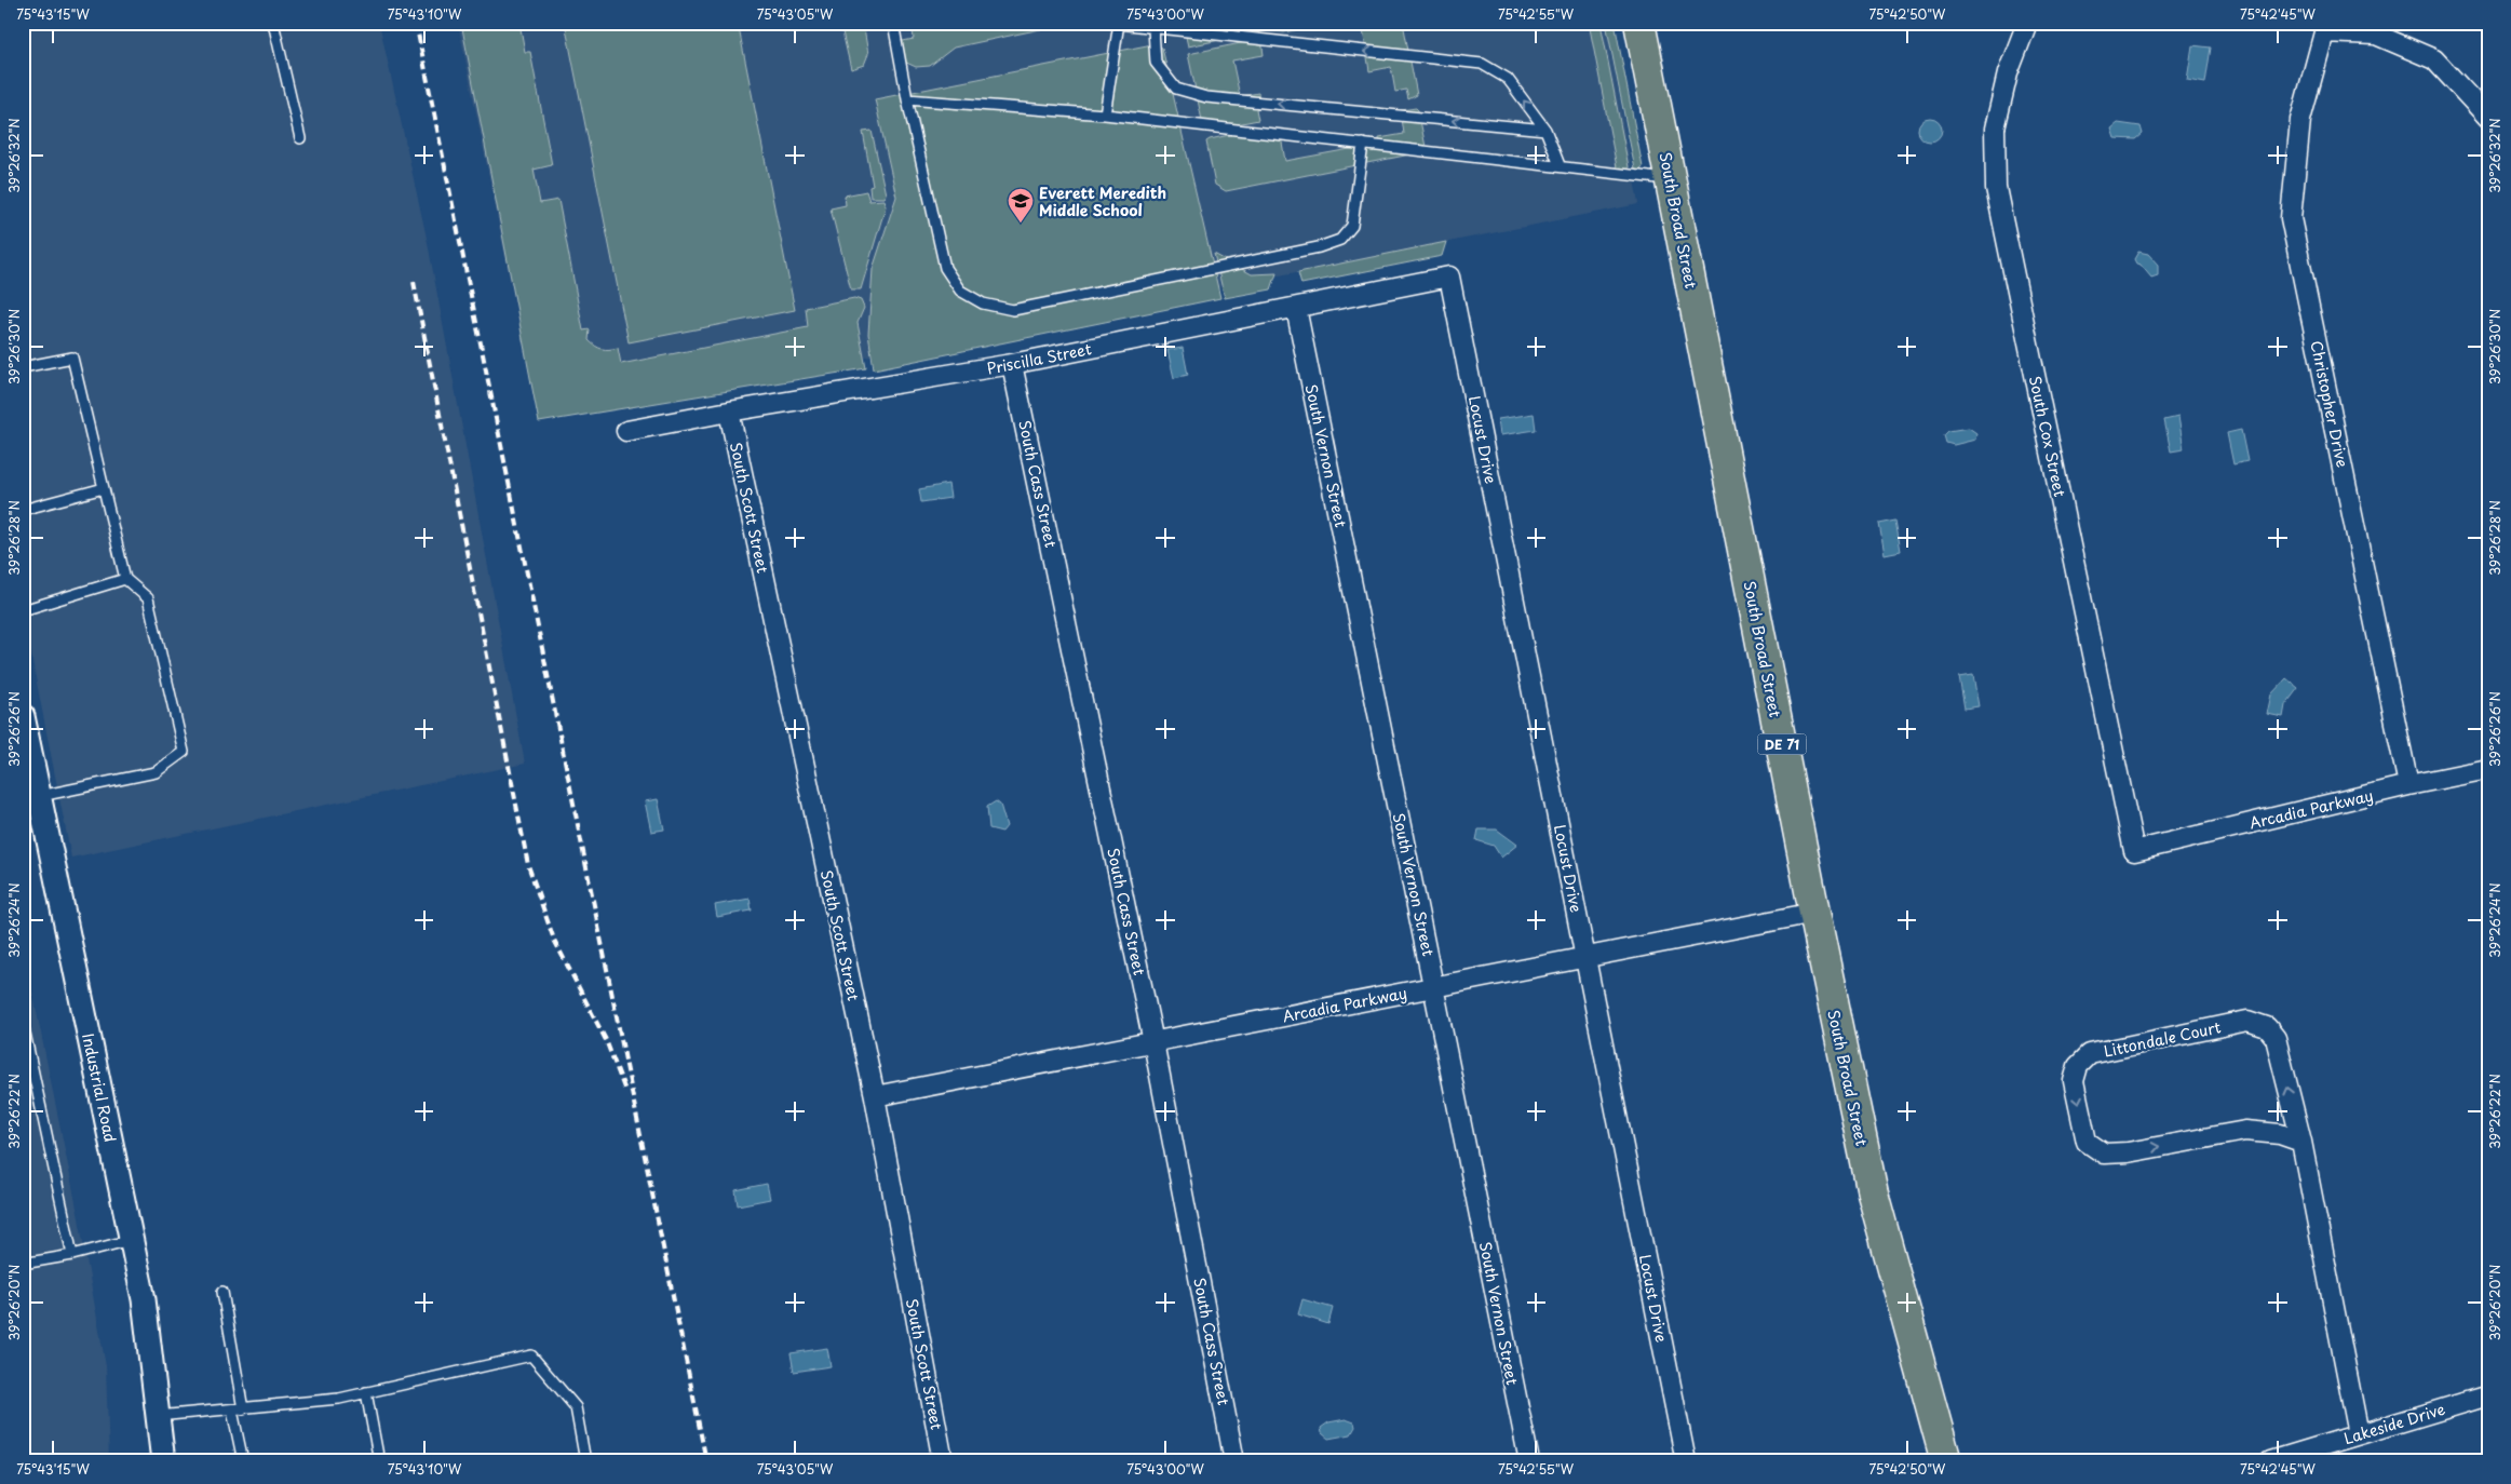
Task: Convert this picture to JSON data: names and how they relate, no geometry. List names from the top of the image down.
{
  "streets": {
    "main road": ["South Broad Street", "DE 71"],
    "street": [
      "Priscilla Street",
      "Christopher Drive",
      "South Cox Street",
      "Locust Drive",
      "South Vernon Street",
      "South Cass Street",
      "South Scott Street",
      "Arcadia Parkway",
      "Littondale Court",
      "Industrial Road",
      "Lakeside Drive"
    ]
  },
  "crossings": [
    ["South Broad Street", "Arcadia Parkway"],
    ["Priscilla Street", "Locust Drive"],
    ["Priscilla Street", "South Vernon Street"],
    ["Priscilla Street", "South Cass Street"],
    ["Priscilla Street", "South Scott Street"],
    ["Christopher Drive", "Arcadia Parkway"],
    ["South Cox Street", "Arcadia Parkway"],
    ["Locust Drive", "Arcadia Parkway"],
    ["South Vernon Street", "Arcadia Parkway"],
    ["South Cass Street", "Arcadia Parkway"],
    ["South Scott Street", "Arcadia Parkway"],
    ["Littondale Court", "Lakeside Drive"]
  ],
  "places": {
    "school or university": ["Everett Meredith Middle School"]
  },
  "coordinates": [
    "75°43'15\"W",
    "75°43'10\"W",
    "75°43'05\"W",
    "75°43'00\"W",
    "75°42'55\"W",
    "75°42'50\"W",
    "75°42'45\"W",
    "39°26'32\"N",
    "39°26'30\"N",
    "39°26'28\"N",
    "39°26'26\"N",
    "39°26'24\"N",
    "39°26'22\"N",
    "39°26'20\"N"
  ]
}
